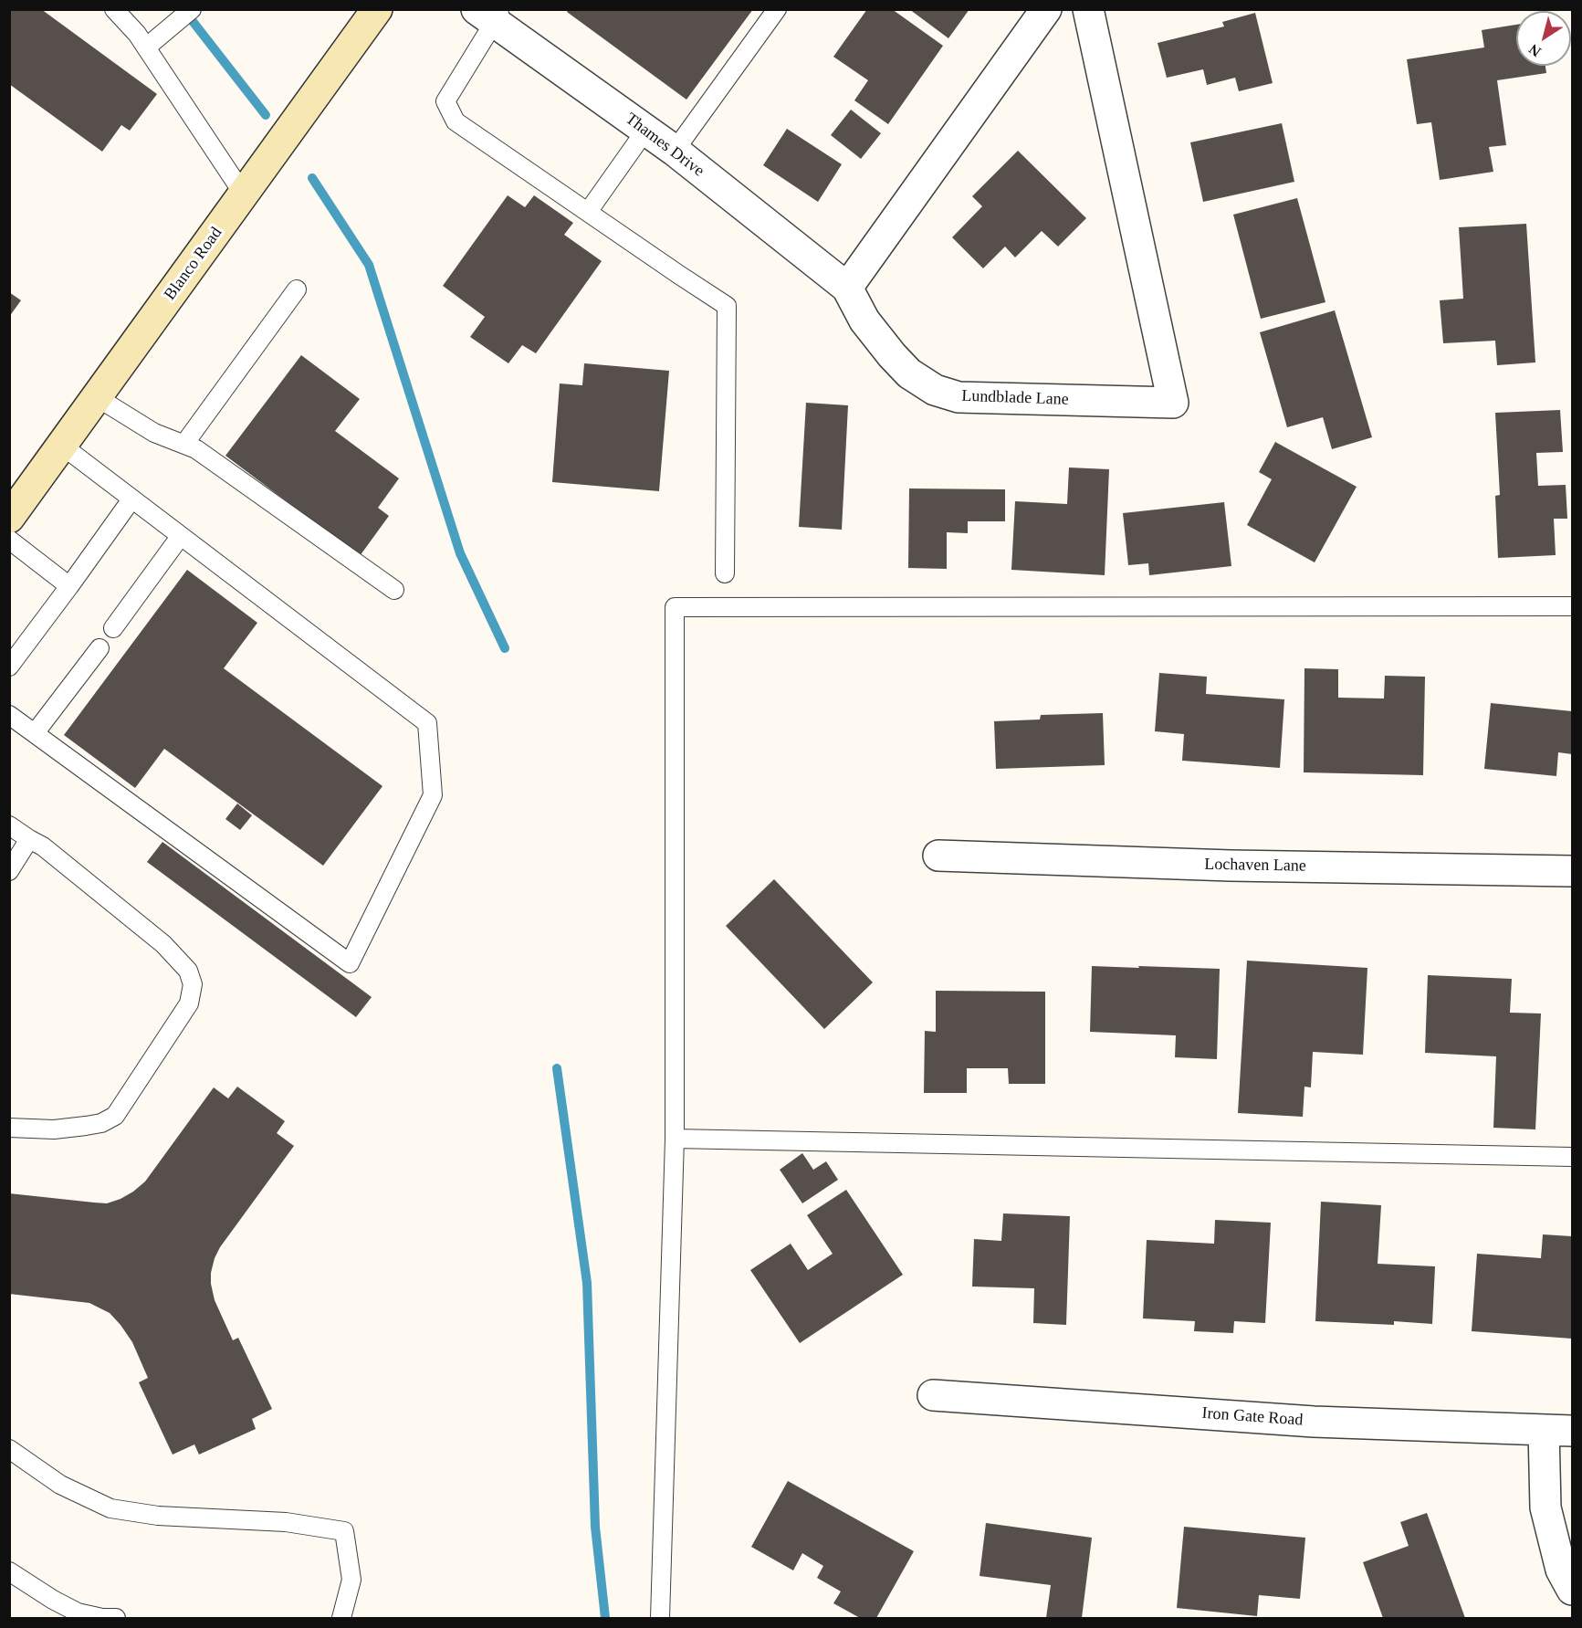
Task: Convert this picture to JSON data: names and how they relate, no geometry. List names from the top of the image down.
{
  "streets": {
    "main road": ["Blanco Road"],
    "street": [
      "Thames Drive",
      "Lundblade Lane",
      "Lochaven Lane",
      "Iron Gate Road"
    ]
  },
  "crossings": [
    ["Thames Drive", "Lundblade Lane"]
  ],
  "north": "bottom left"
}
